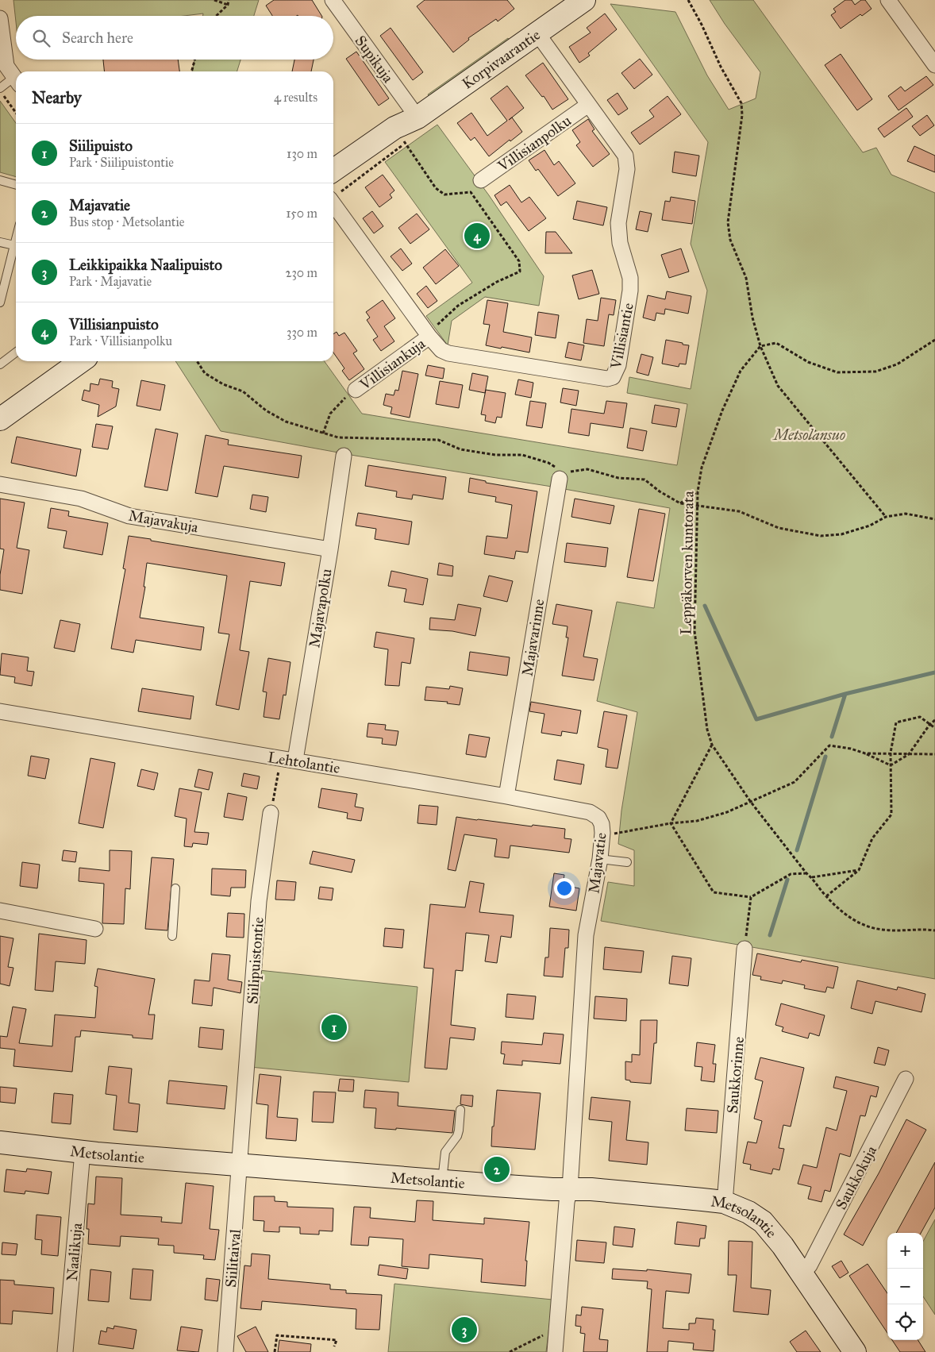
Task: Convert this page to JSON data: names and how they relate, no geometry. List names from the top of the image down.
{
  "streets": {
    "street": [
      "Supikuja",
      "Korpivaarantie",
      "Villisianpolku",
      "Villisiantie",
      "Villisiankuja",
      "Majavakuja",
      "Majavapolku",
      "Majavarinne",
      "Lehtolantie",
      "Majavatie",
      "Siilipuistontie",
      "Saukkorinne",
      "Metsolantie",
      "Saukkokuja",
      "Naalikuja",
      "Siilitaival"
    ],
    "path": ["Leppäkorven kuntorata"]
  },
  "crossings": [
    ["Supikuja", "Korpivaarantie"],
    ["Korpivaarantie", "Villisiantie"],
    ["Villisianpolku", "Villisiantie"],
    ["Villisiantie", "Villisiankuja"],
    ["Majavakuja", "Majavapolku"],
    ["Majavapolku", "Lehtolantie"],
    ["Majavarinne", "Lehtolantie"],
    ["Lehtolantie", "Majavatie"],
    ["Majavatie", "Metsolantie"],
    ["Siilipuistontie", "Metsolantie"],
    ["Siilipuistontie", "Siilitaival"],
    ["Saukkorinne", "Metsolantie"],
    ["Metsolantie", "Saukkokuja"],
    ["Metsolantie", "Naalikuja"],
    ["Metsolantie", "Siilitaival"]
  ],
  "parks": ["Metsolansuo"],
  "page": {
    "search": "Search here",
    "heading": ["Nearby", "4 results"],
    "list": [
      {
        "mark": "1",
        "name": "Siilipuisto",
        "note": "Park · Siilipuistontie",
        "value": "130 m"
      },
      {
        "mark": "2",
        "name": "Majavatie",
        "note": "Bus stop · Metsolantie",
        "value": "150 m"
      },
      {
        "mark": "3",
        "name": "Leikkipaikka Naalipuisto",
        "note": "Park · Majavatie",
        "value": "230 m"
      },
      {
        "mark": "4",
        "name": "Villisianpuisto",
        "note": "Park · Villisianpolku",
        "value": "330 m"
      }
    ],
    "pins": [
      "4",
      "1",
      "2",
      "3"
    ],
    "map_buttons": ["+", "−"]
  }
}
